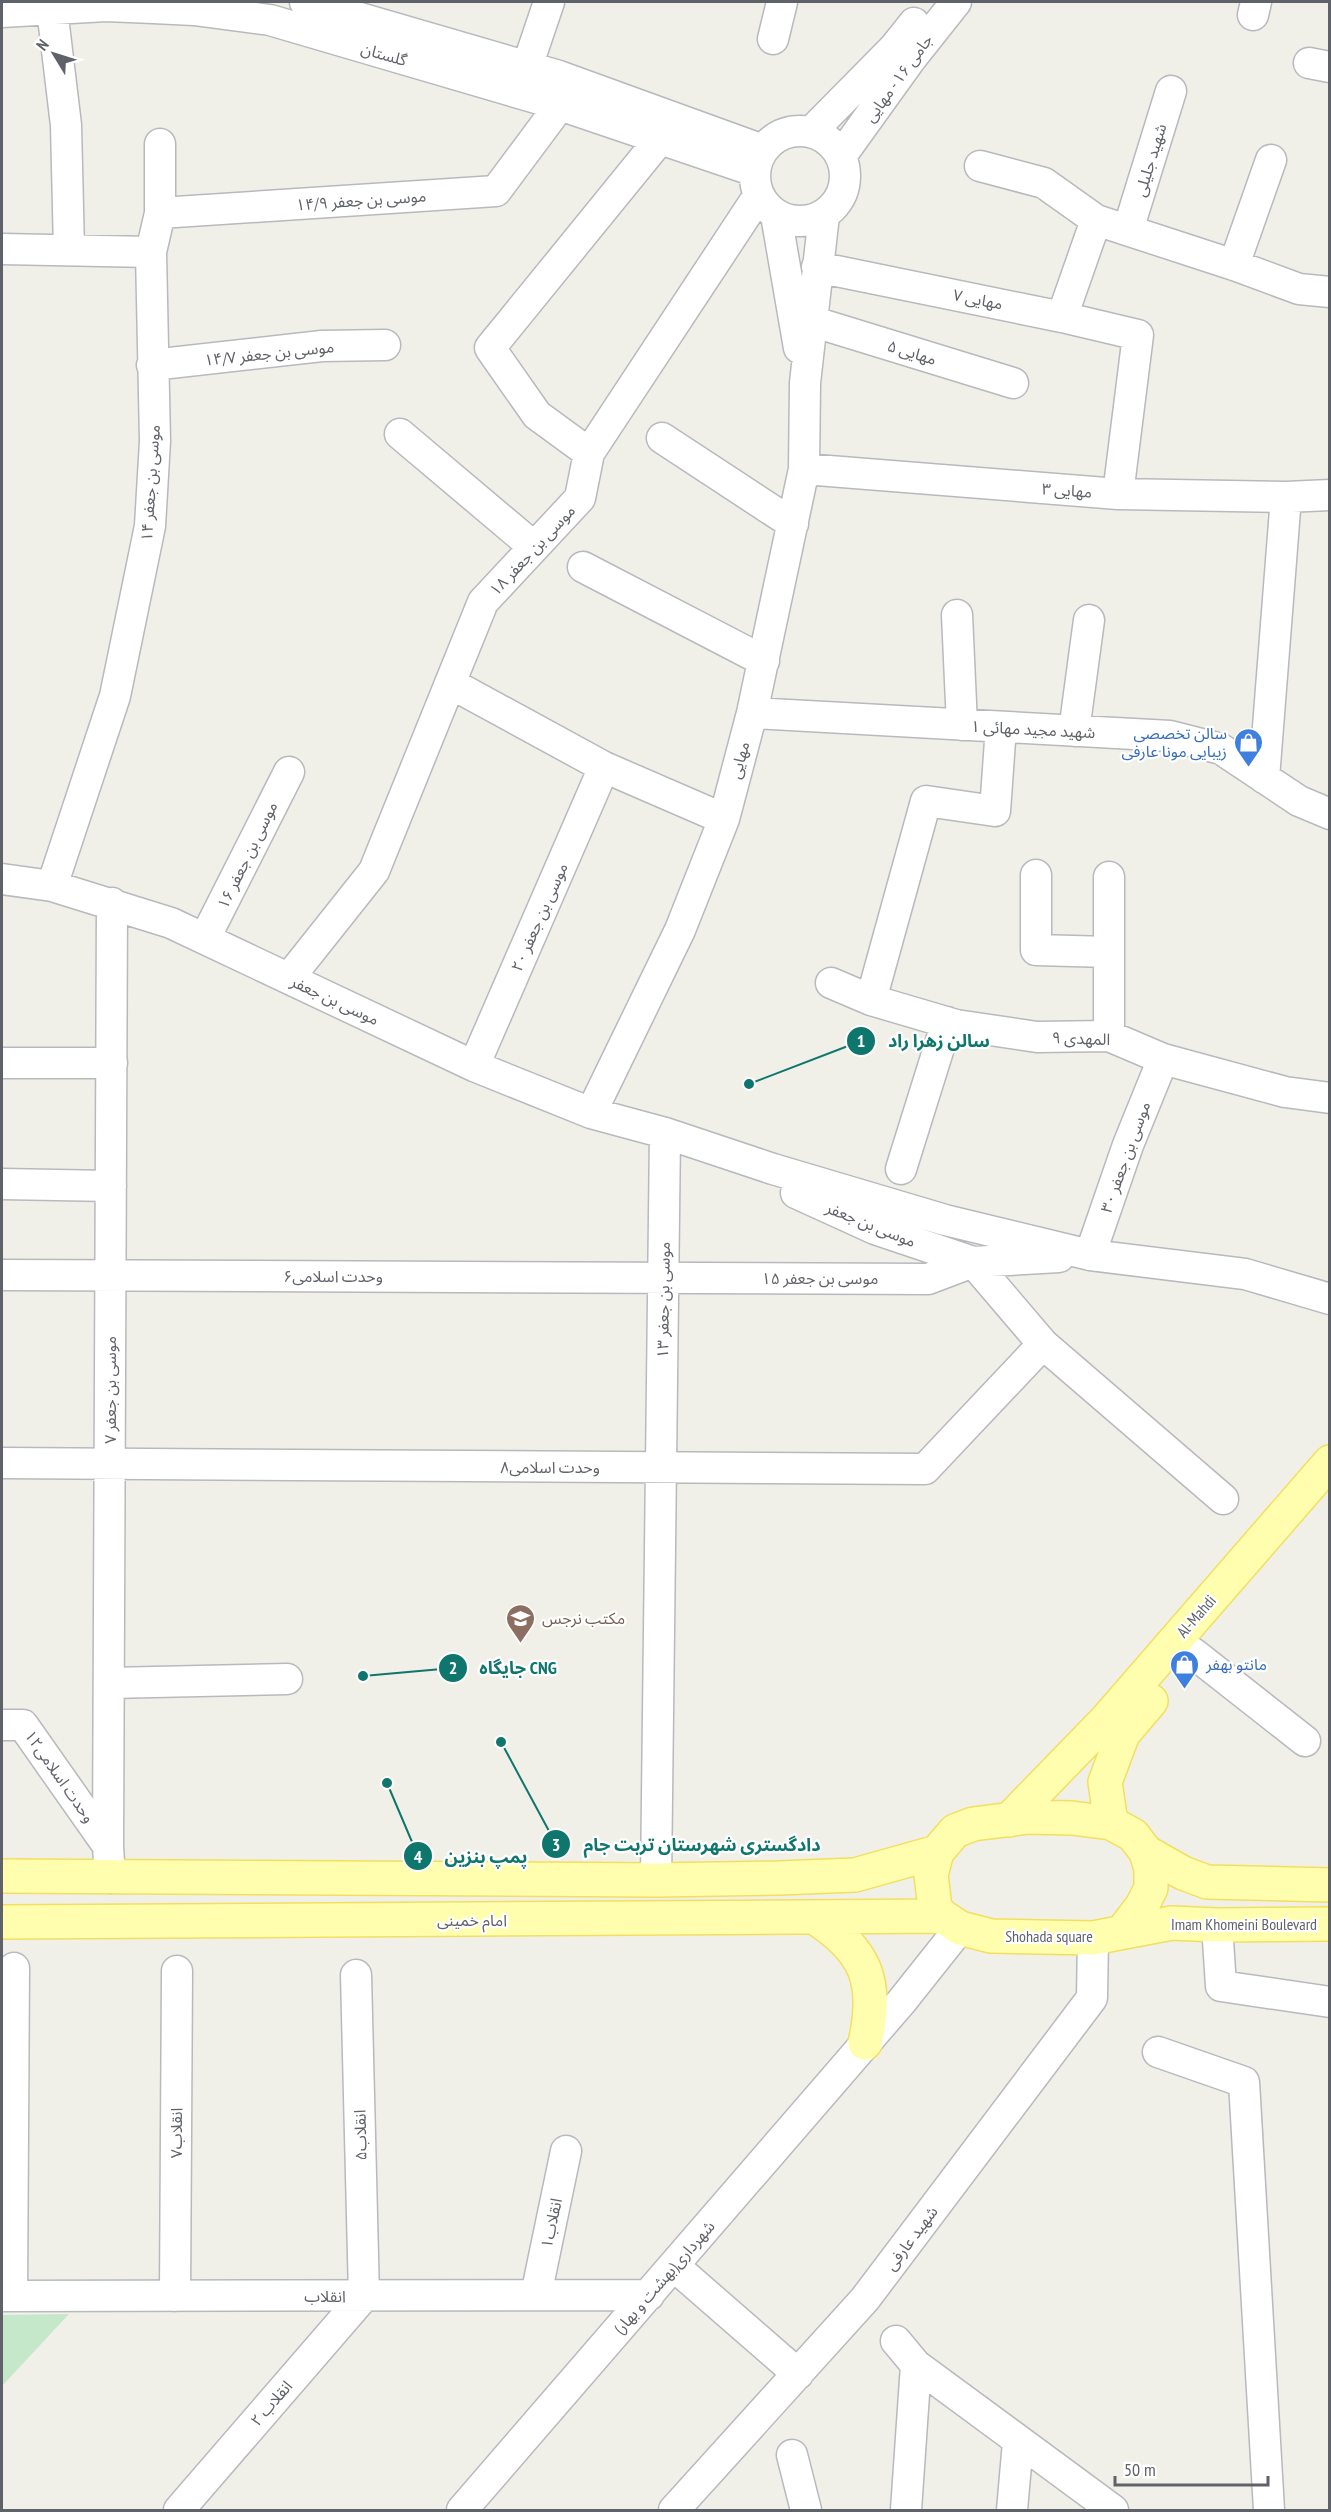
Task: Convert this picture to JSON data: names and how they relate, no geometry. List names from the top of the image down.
{
  "streets": {
    "main road": [
      "Al-Mahdi",
      "امام خمینی",
      "Imam Khomeini Boulevard",
      "Shohada square"
    ],
    "street": [
      "گلستان",
      "جامی ۱۶ - مهایی",
      "شهید جلیلی",
      "موسی بن جعفر ۱۴/۹",
      "مهایی ۷",
      "مهایی ۵",
      "موسی بن جعفر ۱۴/۷",
      "موسی بن جعفر ۱۴",
      "مهایی ۳",
      "موسی بن جعفر ۱۸",
      "شهید مجید مهائی ۱",
      "مهایی",
      "موسی بن جعفر ۱۶",
      "موسی بن جعفر ۲۰",
      "موسی بن جعفر",
      "المهدی ۹",
      "موسی بن جعفر ۳۰",
      "وحدت اسلامی۶",
      "موسی بن جعفر ۱۵",
      "موسی بن جعفر ۱۳",
      "موسی بن جعفر ۷",
      "وحدت اسلامی۸",
      "وحدت اسلامی۱۲",
      "انقلاب۷",
      "انقلاب۵",
      "انقلاب۱",
      "شهید عارفی",
      "شهرداری(بهشت و بهار)",
      "انقلاب",
      "انقلاب ۲"
    ]
  },
  "crossings": [
    ["گلستان", "جامی ۱۶ - مهایی"],
    ["گلستان", "موسی بن جعفر ۱۴/۹"],
    ["گلستان", "موسی بن جعفر ۱۸"],
    ["جامی ۱۶ - مهایی", "موسی بن جعفر ۱۸"],
    ["مهایی ۷", "مهایی ۳"],
    ["موسی بن جعفر ۱۴/۷", "موسی بن جعفر ۱۴"],
    ["موسی بن جعفر ۱۴", "موسی بن جعفر"],
    ["مهایی ۳", "مهایی"],
    ["موسی بن جعفر ۱۸", "موسی بن جعفر"],
    ["شهید مجید مهائی ۱", "مهایی"],
    ["مهایی", "موسی بن جعفر"],
    ["موسی بن جعفر ۱۶", "موسی بن جعفر"],
    ["موسی بن جعفر ۲۰", "موسی بن جعفر"],
    ["موسی بن جعفر", "موسی بن جعفر ۳۰"],
    ["موسی بن جعفر", "موسی بن جعفر ۱۵"],
    ["موسی بن جعفر", "موسی بن جعفر ۱۳"],
    ["موسی بن جعفر", "موسی بن جعفر ۷"],
    ["المهدی ۹", "موسی بن جعفر ۳۰"],
    ["وحدت اسلامی۶", "موسی بن جعفر ۱۵"],
    ["وحدت اسلامی۶", "موسی بن جعفر ۱۳"],
    ["وحدت اسلامی۶", "موسی بن جعفر ۷"],
    ["موسی بن جعفر ۱۵", "موسی بن جعفر ۱۳"],
    ["موسی بن جعفر ۱۳", "وحدت اسلامی۸"],
    ["موسی بن جعفر ۷", "وحدت اسلامی۸"],
    ["موسی بن جعفر ۷", "وحدت اسلامی۱۲"],
    ["امام خمینی", "Shohada square"],
    ["امام خمینی", "شهرداری(بهشت و بهار)"],
    ["Imam Khomeini Boulevard", "Shohada square"],
    ["Imam Khomeini Boulevard", "شهید عارفی"],
    ["Shohada square", "شهید عارفی"],
    ["Shohada square", "شهرداری(بهشت و بهار)"],
    ["انقلاب۷", "انقلاب"],
    ["انقلاب۵", "انقلاب"],
    ["انقلاب۵", "انقلاب ۲"],
    ["انقلاب۱", "انقلاب"],
    ["شهرداری(بهشت و بهار)", "انقلاب"],
    ["انقلاب", "انقلاب ۲"]
  ],
  "places": {
    "shop": ["سالن تخصصی زیبایی مونا عارفی", "مانتو بهفر"],
    "other": [
      "سالن زهرا راد",
      "جایگاه CNG",
      "دادگستری شهرستان تربت جام",
      "پمپ بنزین"
    ],
    "school or university": ["مكتب نرجس"]
  },
  "scale_bar": "50 m",
  "north": "top left"
}
